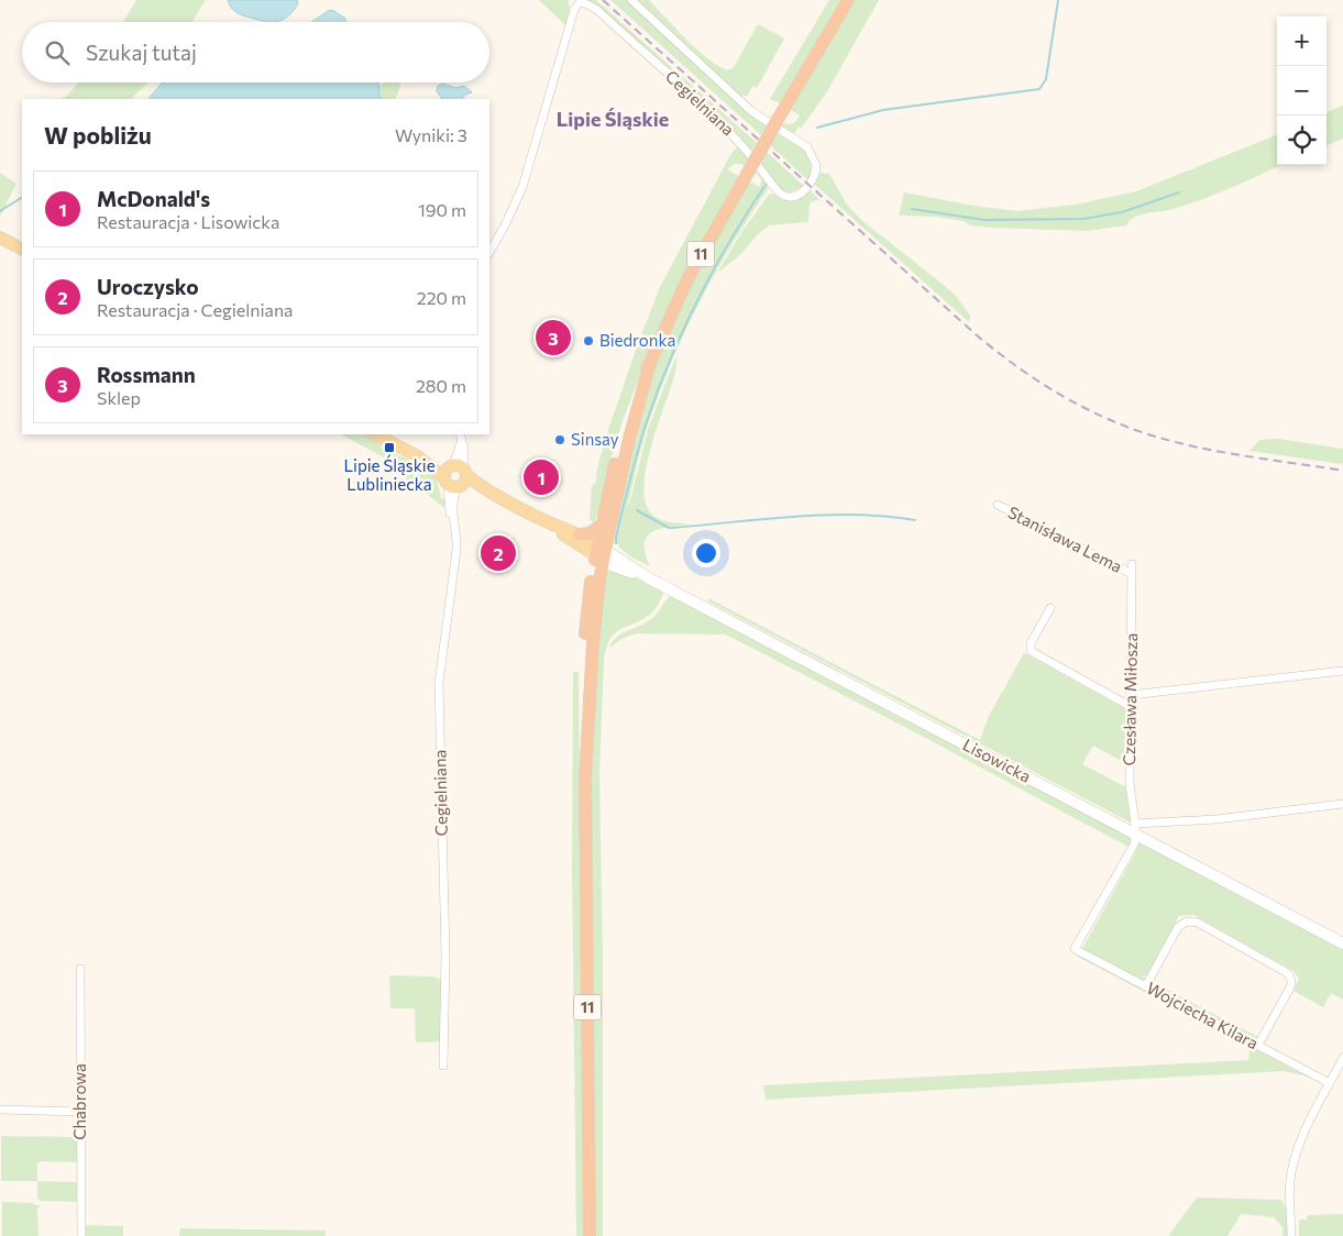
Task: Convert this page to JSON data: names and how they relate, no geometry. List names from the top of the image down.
{
  "streets": {
    "highway": ["11"],
    "main road": ["Lisowicka"],
    "street": [
      "Cegielniana",
      "Stanisława Lema",
      "Czesława Miłosza",
      "Wojciecha Kilara",
      "Chabrowa"
    ]
  },
  "crossings": [
    ["Cegielniana", "Lisowicka"],
    ["11", "Lisowicka"],
    ["Stanisława Lema", "Czesława Miłosza"],
    ["Czesława Miłosza", "Lisowicka"],
    ["Czesława Miłosza", "Wojciecha Kilara"],
    ["Lisowicka", "Wojciecha Kilara"]
  ],
  "districts": ["Lipie Śląskie"],
  "places": {
    "other": ["Biedronka", "Sinsay"],
    "transit": ["Lipie Śląskie Lubliniecka"]
  },
  "page": {
    "map_buttons": ["+", "−"],
    "search": "Szukaj tutaj",
    "heading": ["W pobliżu", "Wyniki: 3"],
    "list": [
      {
        "mark": "1",
        "name": "McDonald's",
        "note": "Restauracja · Lisowicka",
        "value": "190 m"
      },
      {
        "mark": "2",
        "name": "Uroczysko",
        "note": "Restauracja · Cegielniana",
        "value": "220 m"
      },
      {
        "mark": "3",
        "name": "Rossmann",
        "note": "Sklep",
        "value": "280 m"
      }
    ],
    "pins": ["3", "1", "2"]
  }
}
